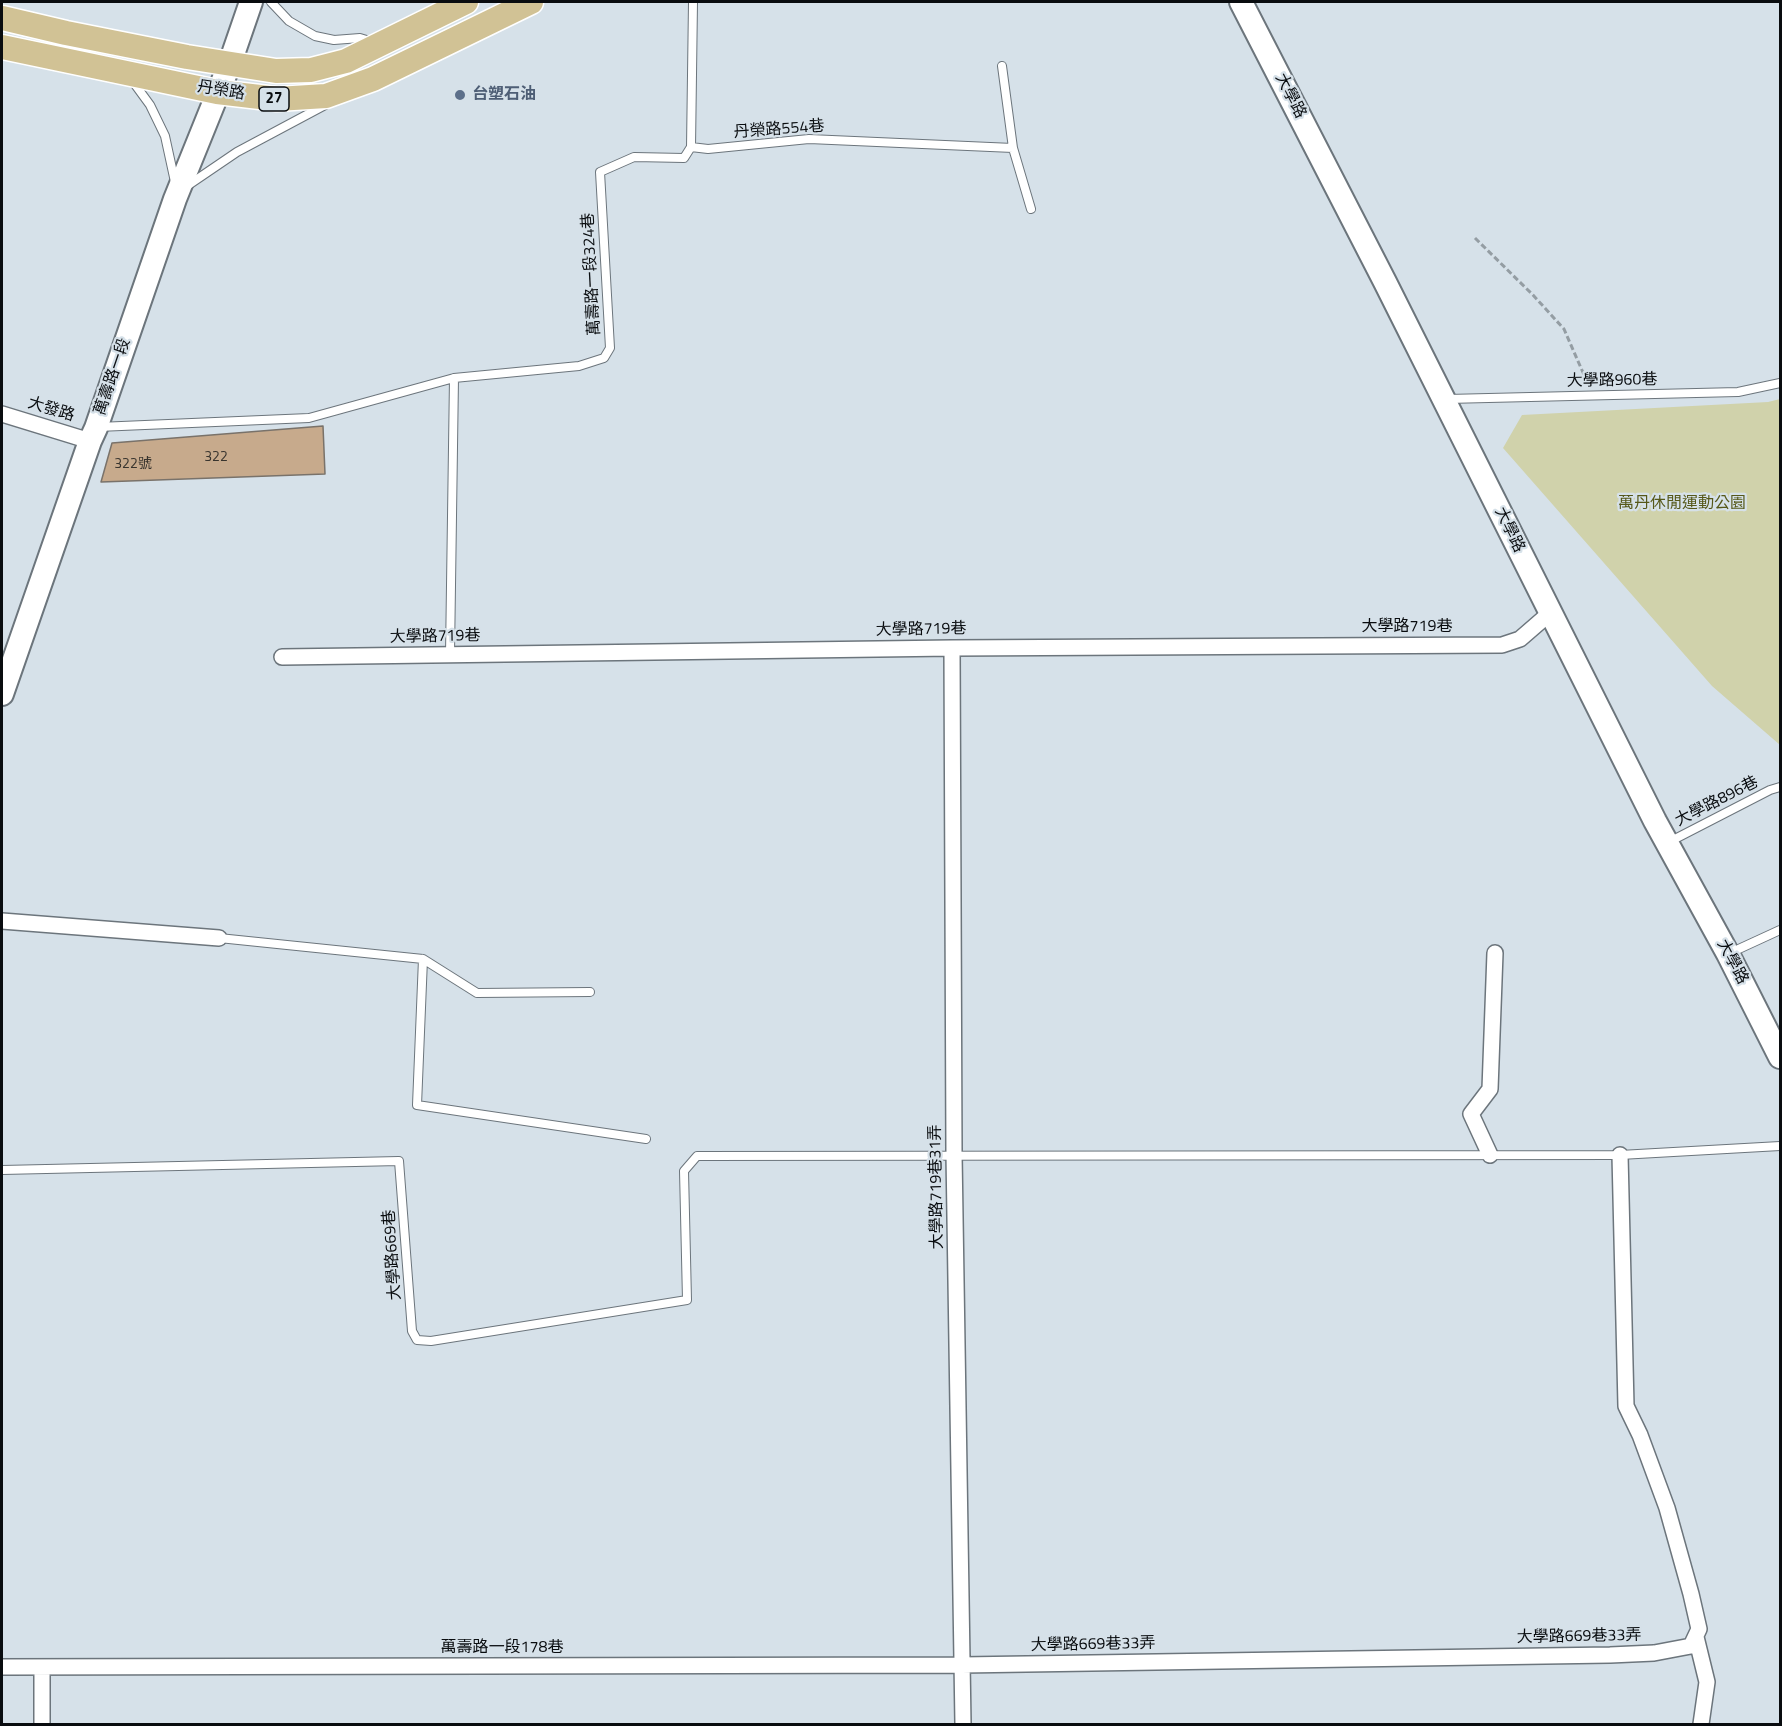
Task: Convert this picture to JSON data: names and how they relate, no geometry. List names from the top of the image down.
{
  "streets": {
    "main road": [
      "丹榮路",
      "大學路",
      "27",
      "萬壽路一段"
    ],
    "street": [
      "大發路",
      "大學路719巷",
      "大學路719巷31弄",
      "大學路669巷33弄",
      "萬壽路一段178巷"
    ],
    "lane": [
      "丹榮路554巷",
      "萬壽路一段324巷",
      "大學路960巷",
      "大學路896巷",
      "大學路669巷"
    ]
  },
  "crossings": [
    ["丹榮路", "萬壽路一段"],
    ["大學路", "大學路960巷"],
    ["大學路", "大學路719巷"],
    ["大學路", "大學路896巷"],
    ["丹榮路554巷", "萬壽路一段324巷"],
    ["萬壽路一段324巷", "萬壽路一段"],
    ["萬壽路一段324巷", "大發路"],
    ["萬壽路一段", "大發路"],
    ["大學路719巷", "大學路719巷31弄"],
    ["大學路719巷31弄", "大學路669巷"],
    ["大學路719巷31弄", "大學路669巷33弄"],
    ["大學路719巷31弄", "萬壽路一段178巷"],
    ["大學路669巷33弄", "萬壽路一段178巷"]
  ],
  "parks": ["萬丹休閒運動公園"],
  "places": ["台塑石油"],
  "house_numbers": ["322", "322號"]
}
